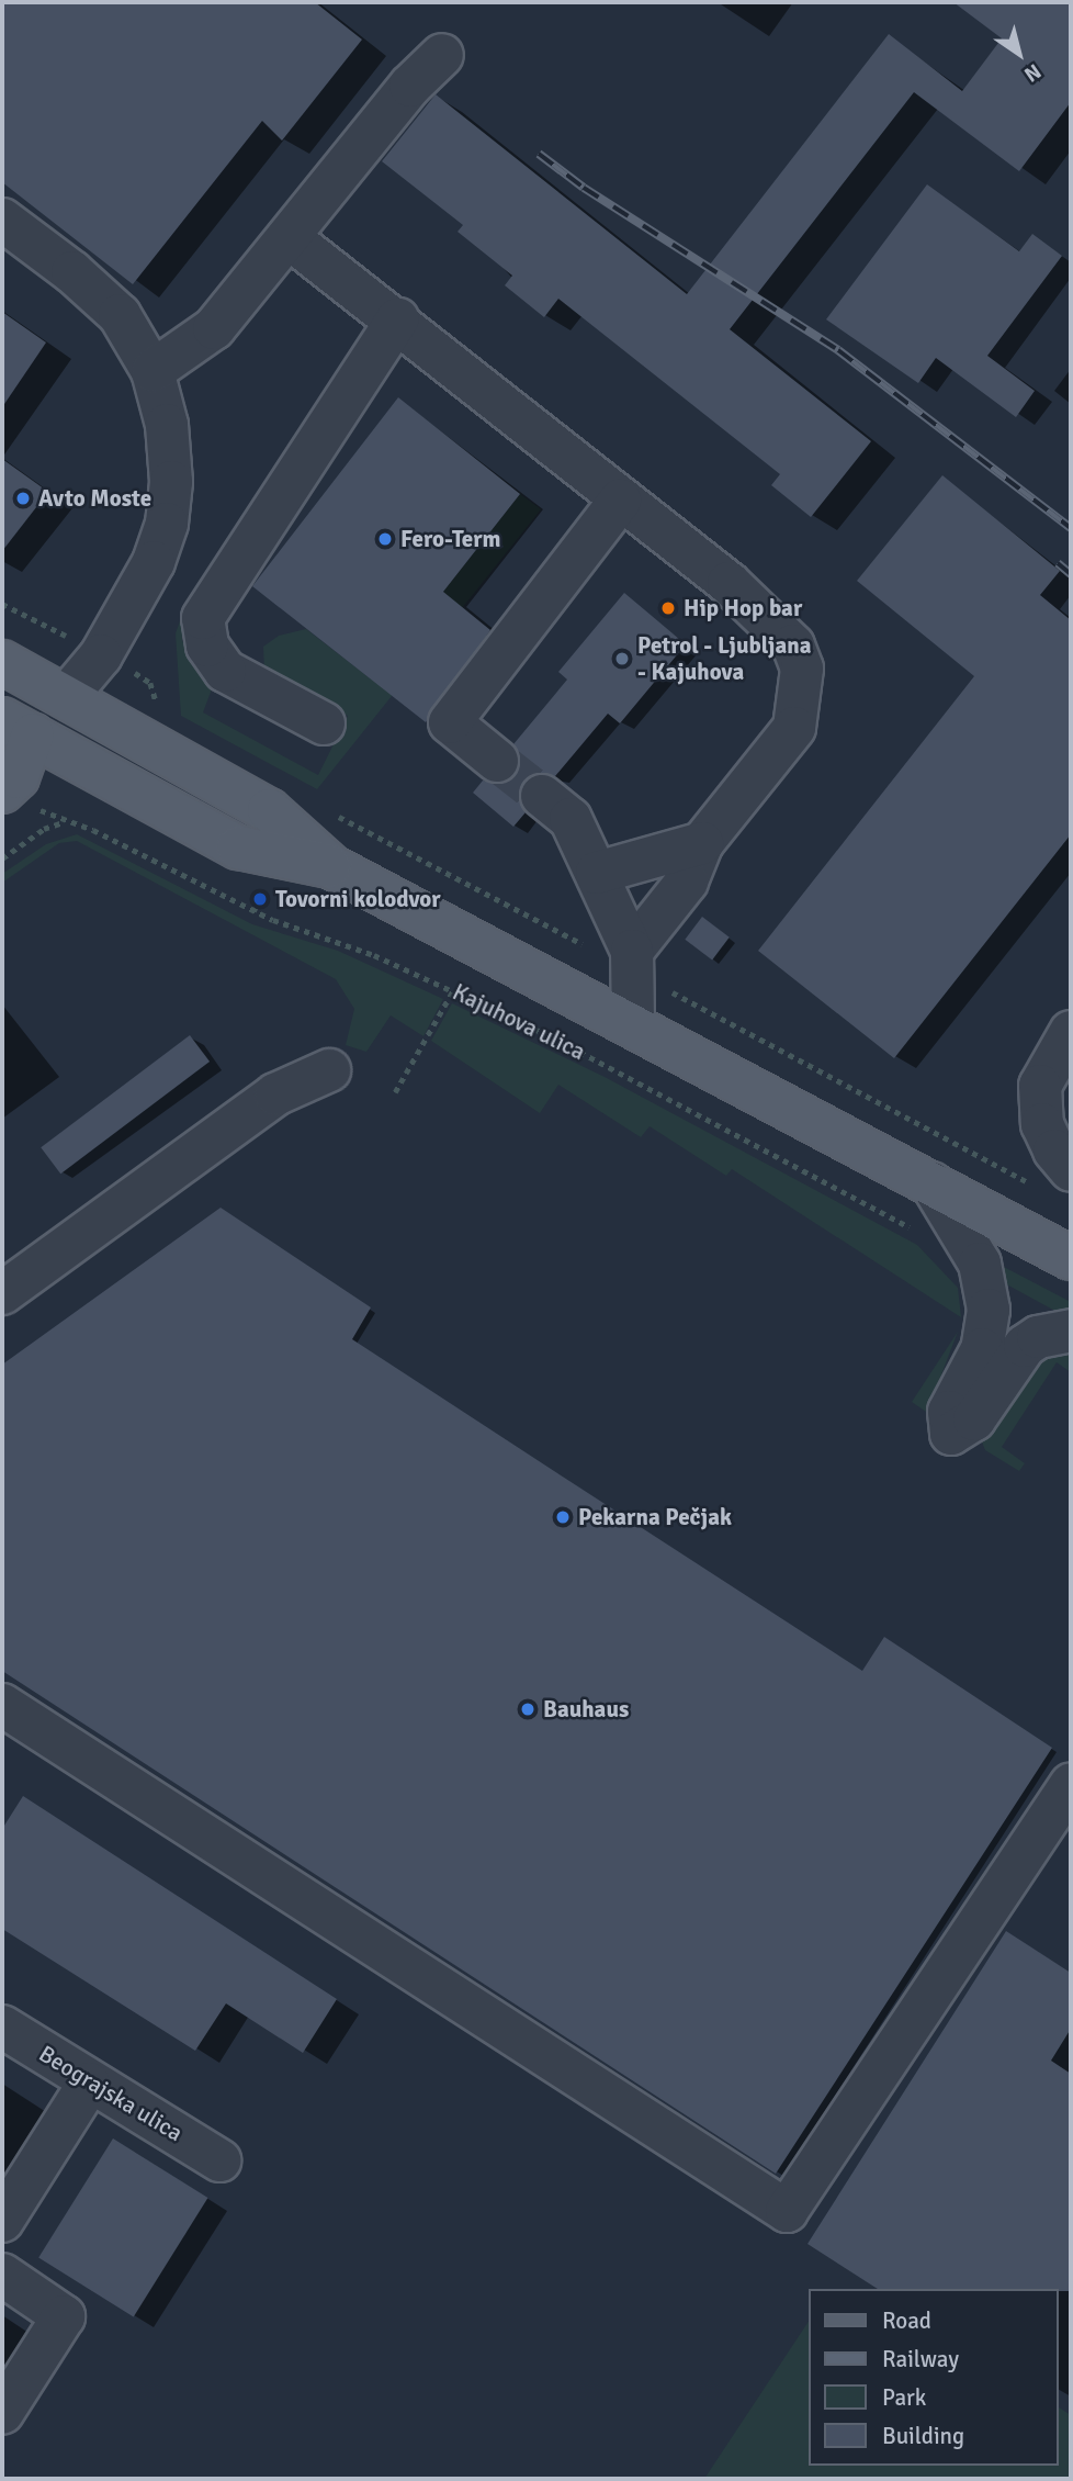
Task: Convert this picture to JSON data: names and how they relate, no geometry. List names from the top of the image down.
{
  "streets": {
    "street": ["Beograjska ulica"],
    "path": ["Kajuhova ulica"]
  },
  "places": [
    "Avto Moste",
    "Fero-Term",
    "Hip Hop bar",
    "Petrol - Ljubljana - Kajuhova",
    "Tovorni kolodvor",
    "Pekarna Pečjak",
    "Bauhaus"
  ],
  "legend": [
    "Road",
    "Railway",
    "Park",
    "Building"
  ],
  "north": "bottom right"
}
